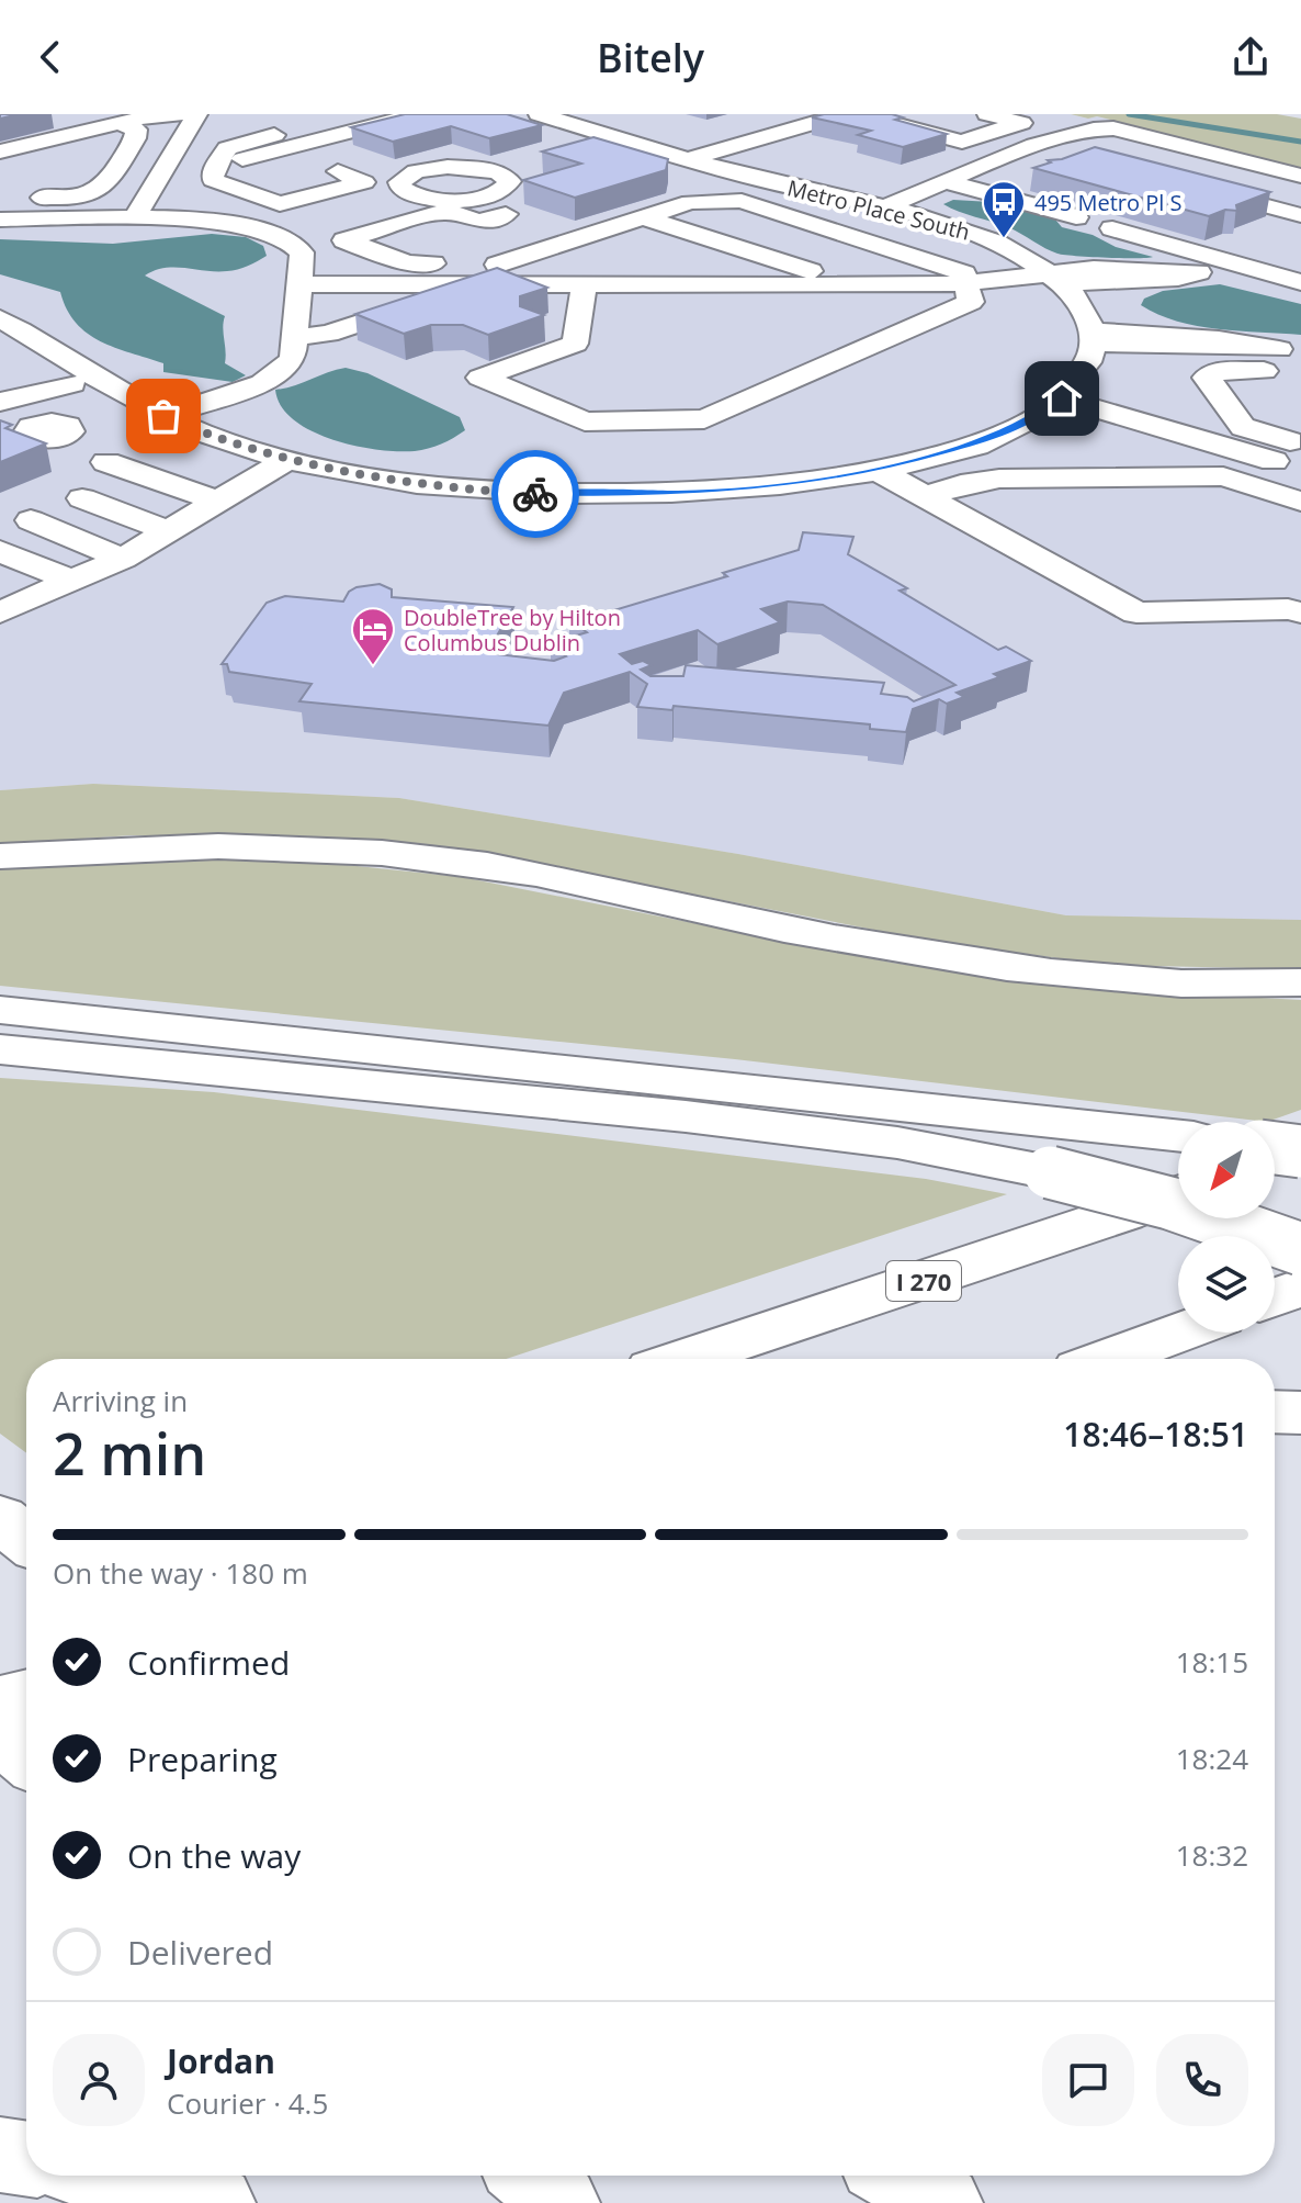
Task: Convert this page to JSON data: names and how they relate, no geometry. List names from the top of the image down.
{
  "streets": {
    "main road": ["Metro Place South", "I 270"]
  },
  "places": {
    "bus stop": ["495 Metro Pl S"],
    "hotel": ["DoubleTree by Hilton Columbus Dublin"]
  },
  "north": "bottom left",
  "page": {
    "header": "Bitely",
    "heading": ["2 min", "Arriving in", "18:46–18:51"],
    "panel": ["Jordan", "Courier · 4.5"],
    "bar": "On the way · 180 m",
    "list": [
      ["Confirmed", "18:15"],
      ["Preparing", "18:24"],
      ["On the way", "18:32"],
      "Delivered"
    ]
  }
}
